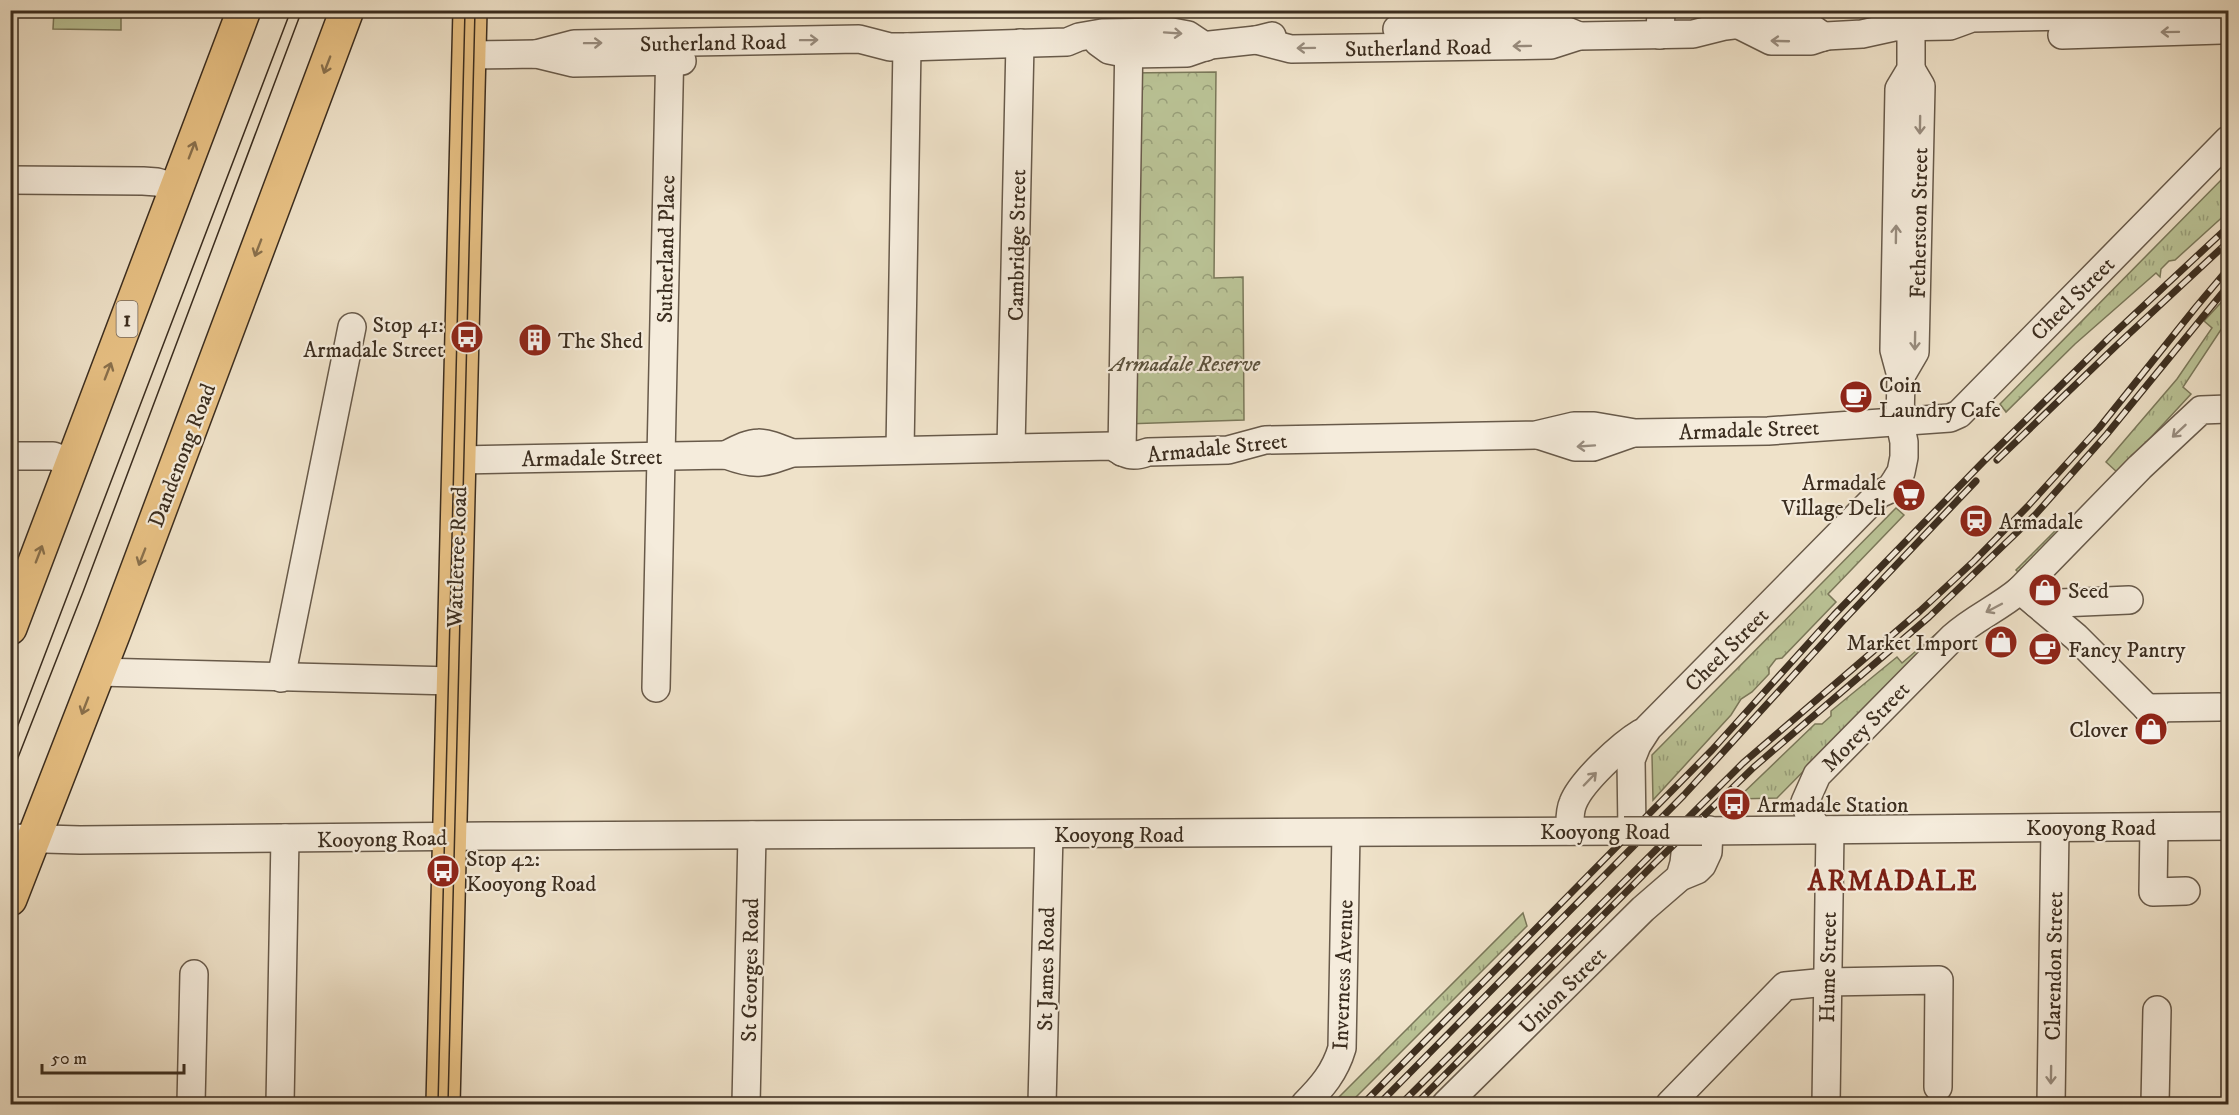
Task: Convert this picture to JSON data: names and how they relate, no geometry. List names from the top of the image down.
{
  "streets": {
    "main road": ["1", "Dandenong Road", "Wattletree Road"],
    "street": [
      "Sutherland Road",
      "Fetherston Street",
      "Cambridge Street",
      "Sutherland Place",
      "Cheel Street",
      "Armadale Street",
      "Morey Street",
      "Kooyong Road",
      "Clarendon Street",
      "Hume Street",
      "St James Road",
      "St Georges Road",
      "Inverness Avenue",
      "Union Street"
    ]
  },
  "crossings": [
    ["Sutherland Road", "Fetherston Street"],
    ["Sutherland Road", "Cambridge Street"],
    ["Sutherland Road", "Sutherland Place"],
    ["Sutherland Road", "Wattletree Road"],
    ["Fetherston Street", "Cheel Street"],
    ["Fetherston Street", "Armadale Street"],
    ["Cambridge Street", "Armadale Street"],
    ["Sutherland Place", "Armadale Street"],
    ["Cheel Street", "Armadale Street"],
    ["Cheel Street", "Kooyong Road"],
    ["Armadale Street", "Wattletree Road"],
    ["Dandenong Road", "Kooyong Road"],
    ["Wattletree Road", "Kooyong Road"],
    ["Morey Street", "Kooyong Road"],
    ["Morey Street", "Hume Street"],
    ["Kooyong Road", "Clarendon Street"],
    ["Kooyong Road", "Hume Street"],
    ["Kooyong Road", "St James Road"],
    ["Kooyong Road", "St Georges Road"],
    ["Kooyong Road", "Inverness Avenue"],
    ["Kooyong Road", "Union Street"]
  ],
  "one_way": ["Morey Street"],
  "districts": ["ARMADALE"],
  "parks": ["Armadale Reserve"],
  "places": {
    "bus stop": ["Stop 41: Armadale Street", "Armadale Station", "Stop 42: Kooyong Road"],
    "building": ["The Shed"],
    "cafe": ["Coin Laundry Cafe", "Fancy Pantry"],
    "supermarket": ["Armadale Village Deli"],
    "station": ["Armadale"],
    "shop": ["Seed", "Market Import", "Clover"]
  },
  "scale_bar": "50 m"
}
